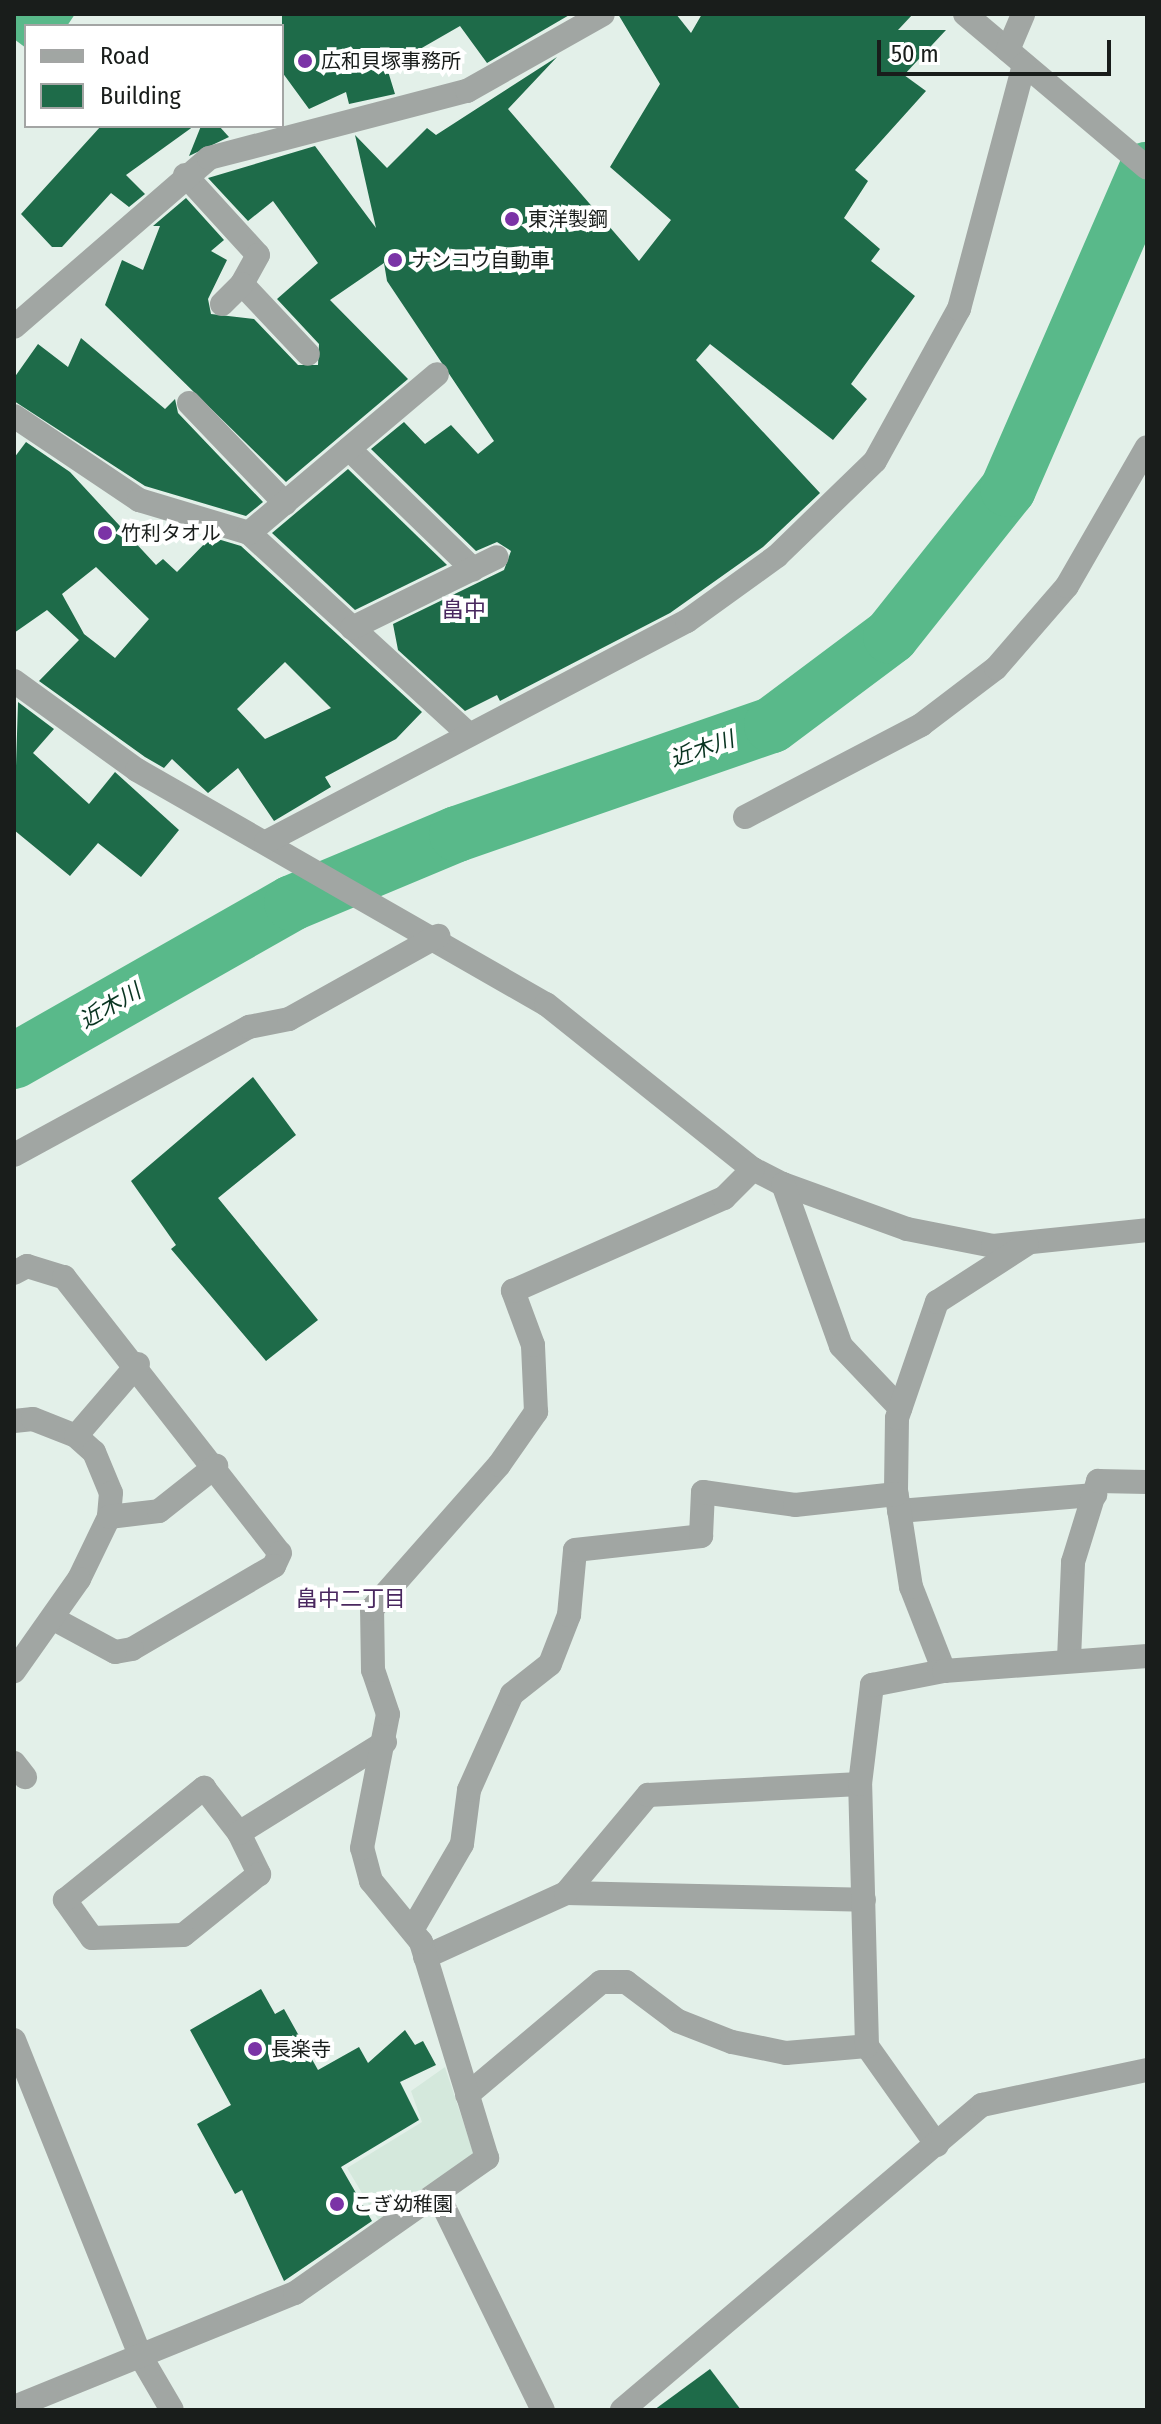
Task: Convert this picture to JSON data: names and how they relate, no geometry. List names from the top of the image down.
{
  "districts": ["畠中", "畠中二丁目"],
  "water": ["近木川"],
  "places": [
    "広和貝塚事務所",
    "東洋製鋼",
    "ナンコウ自動車",
    "竹利タオル",
    "長楽寺",
    "こぎ幼稚園"
  ],
  "legend": ["Road", "Building"],
  "scale_bar": "50 m"
}
